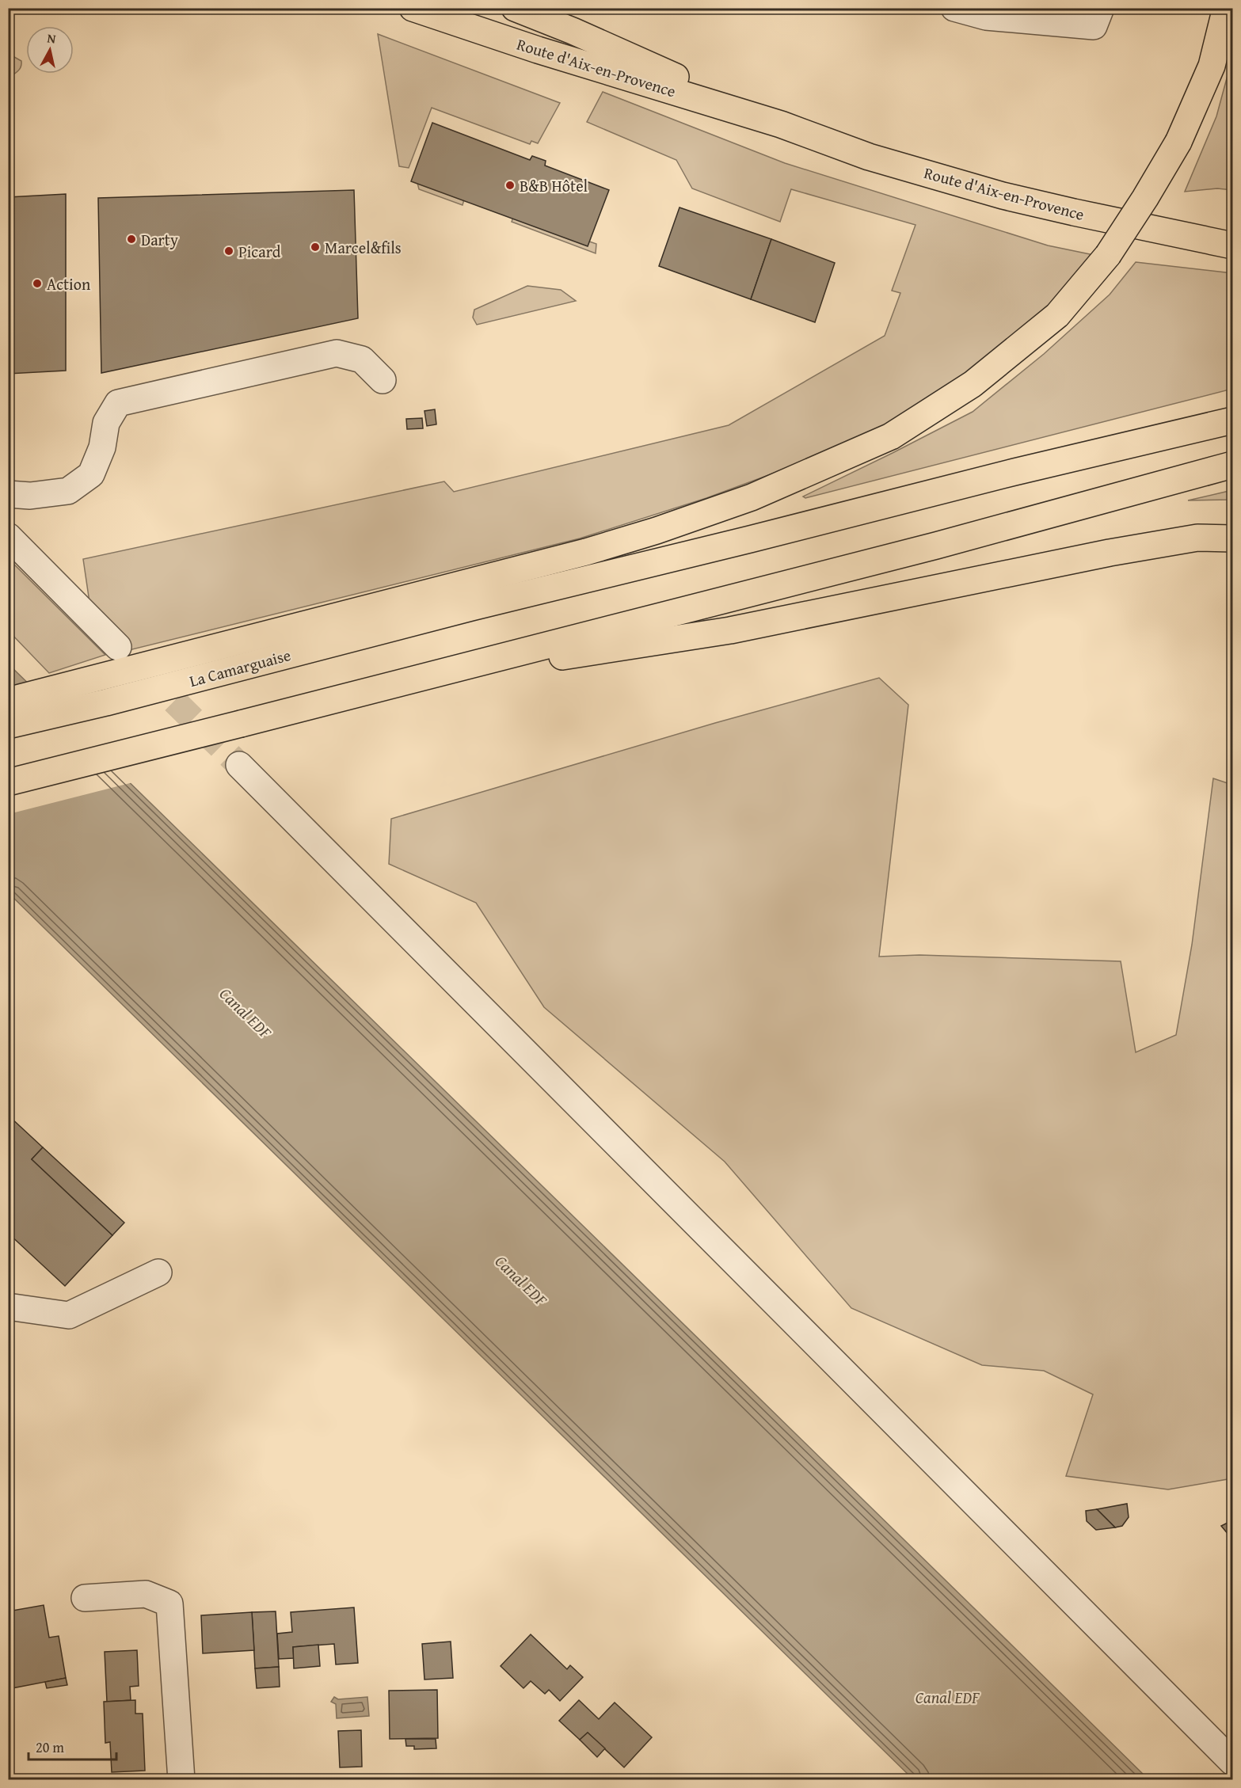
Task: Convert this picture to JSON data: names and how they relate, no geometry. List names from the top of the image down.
{
  "streets": {
    "main road": ["Route d'Aix-en-Provence", "La Camarguaise"]
  },
  "water": ["Canal EDF"],
  "places": [
    "B&B Hôtel",
    "Darty",
    "Marcel&fils",
    "Picard",
    "Action"
  ],
  "scale_bar": "20 m",
  "north": "top"
}
